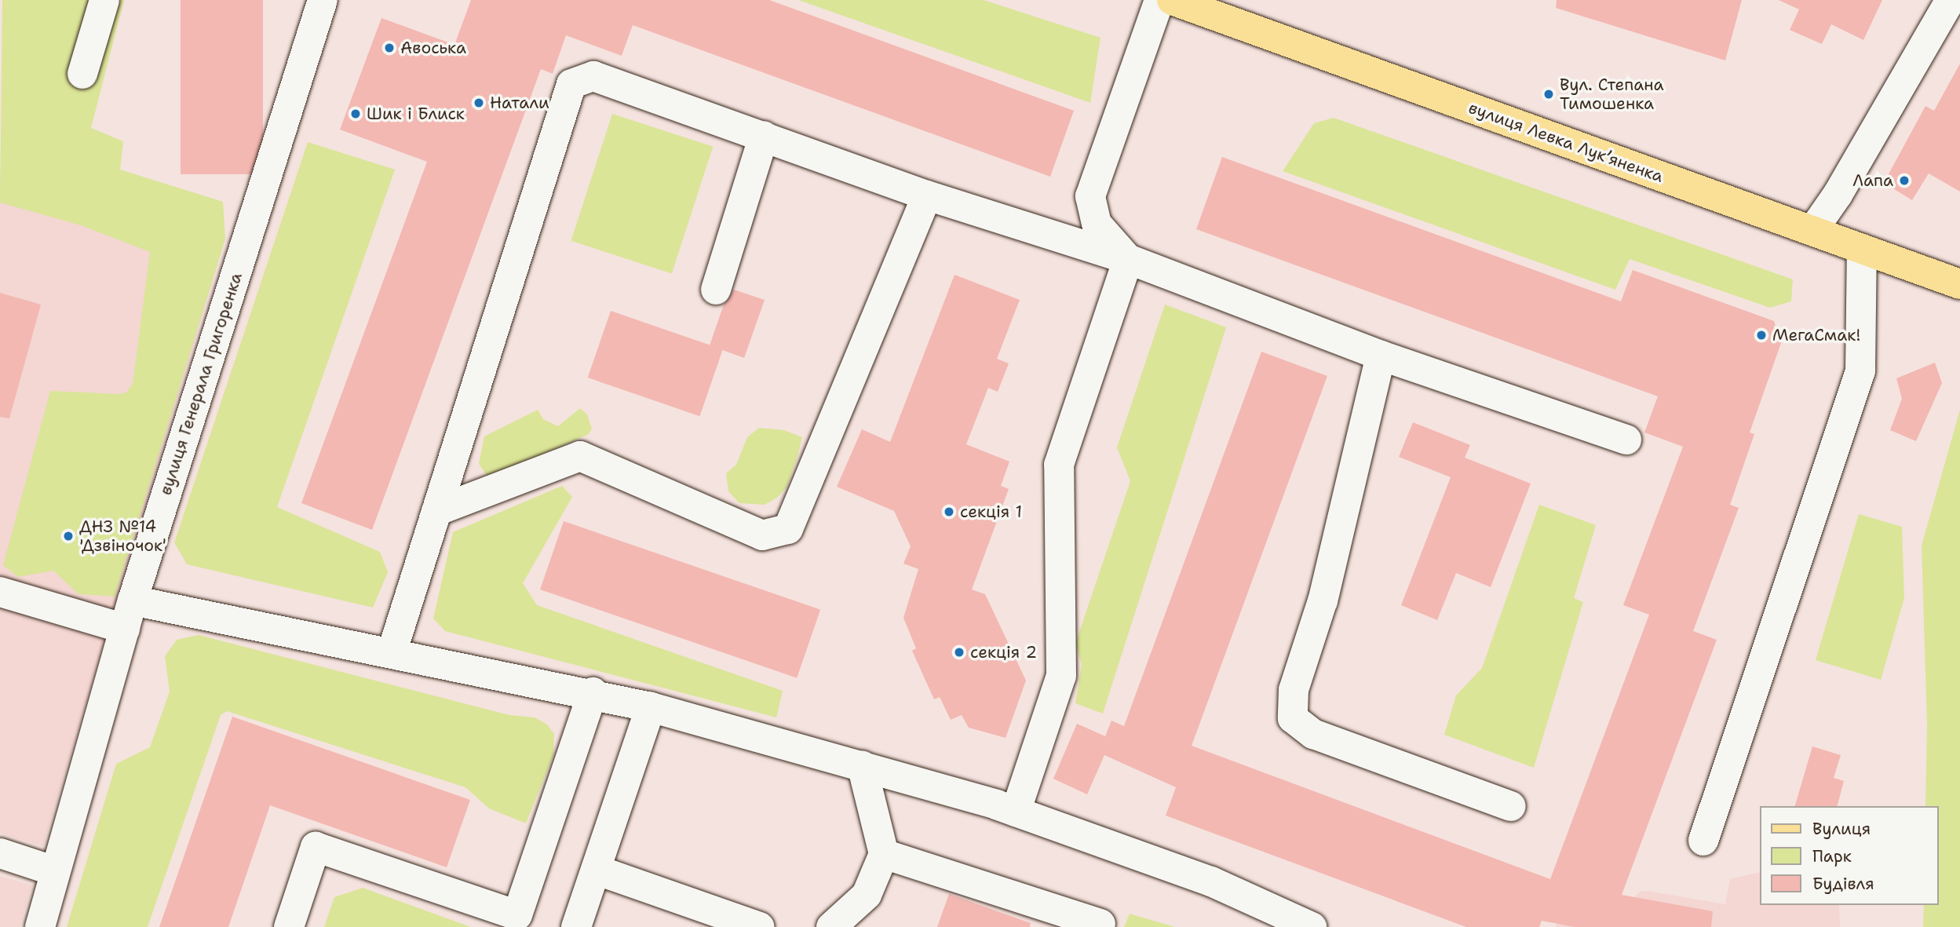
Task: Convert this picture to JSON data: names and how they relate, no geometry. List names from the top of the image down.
{
  "streets": {
    "main road": ["вулиця Левка Лукʼяненка"],
    "street": ["вулиця Генерала Григоренка"]
  },
  "places": [
    "Авоська",
    "Вул. Степана Тимошенка",
    "Натали",
    "Шик і Блиск",
    "Лапа",
    "МегаСмак!",
    "секція 1",
    "ДНЗ №14 'Дзвіночок'",
    "секція 2"
  ],
  "legend": ["Вулиця", "Парк", "Будівля"]
}
